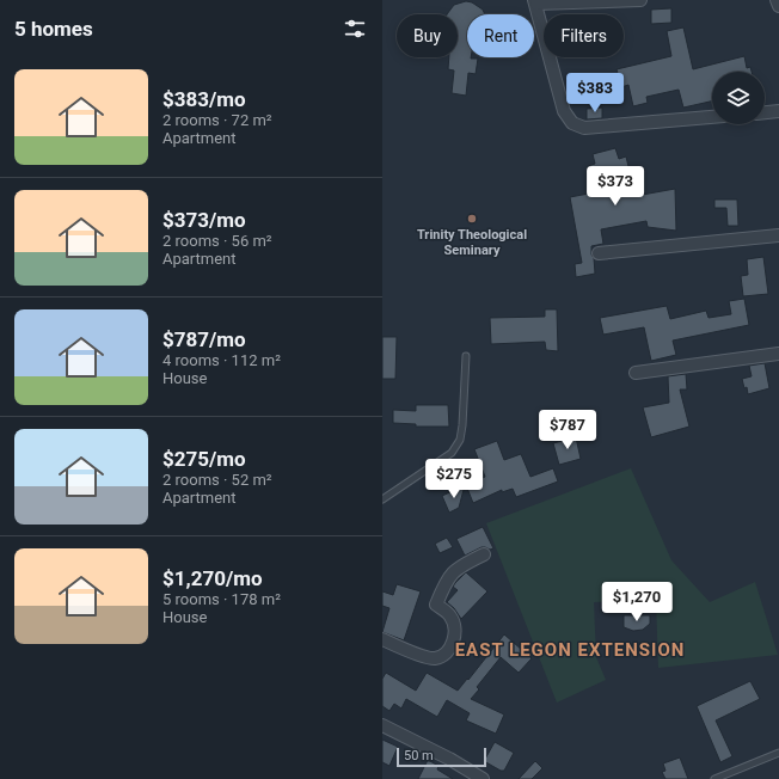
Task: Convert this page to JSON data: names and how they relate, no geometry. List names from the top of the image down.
{
  "districts": ["EAST LEGON EXTENSION"],
  "places": ["Trinity Theological Seminary"],
  "scale_bar": "50 m",
  "page": {
    "heading": "5 homes",
    "chip": ["Buy", "Rent", "Filters"],
    "list": [
      {
        "name": "$383/mo",
        "note": "2 rooms · 72 m² · Apartment"
      },
      {
        "name": "$373/mo",
        "note": "2 rooms · 56 m² · Apartment"
      },
      {
        "name": "$787/mo",
        "note": "4 rooms · 112 m² · House"
      },
      {
        "name": "$275/mo",
        "note": "2 rooms · 52 m² · Apartment"
      },
      {
        "name": "$1,270/mo",
        "note": "5 rooms · 178 m² · House"
      }
    ],
    "price": [
      "$383",
      "$373",
      "$787",
      "$275",
      "$1,270"
    ],
    "scale": "50 m"
  }
}
